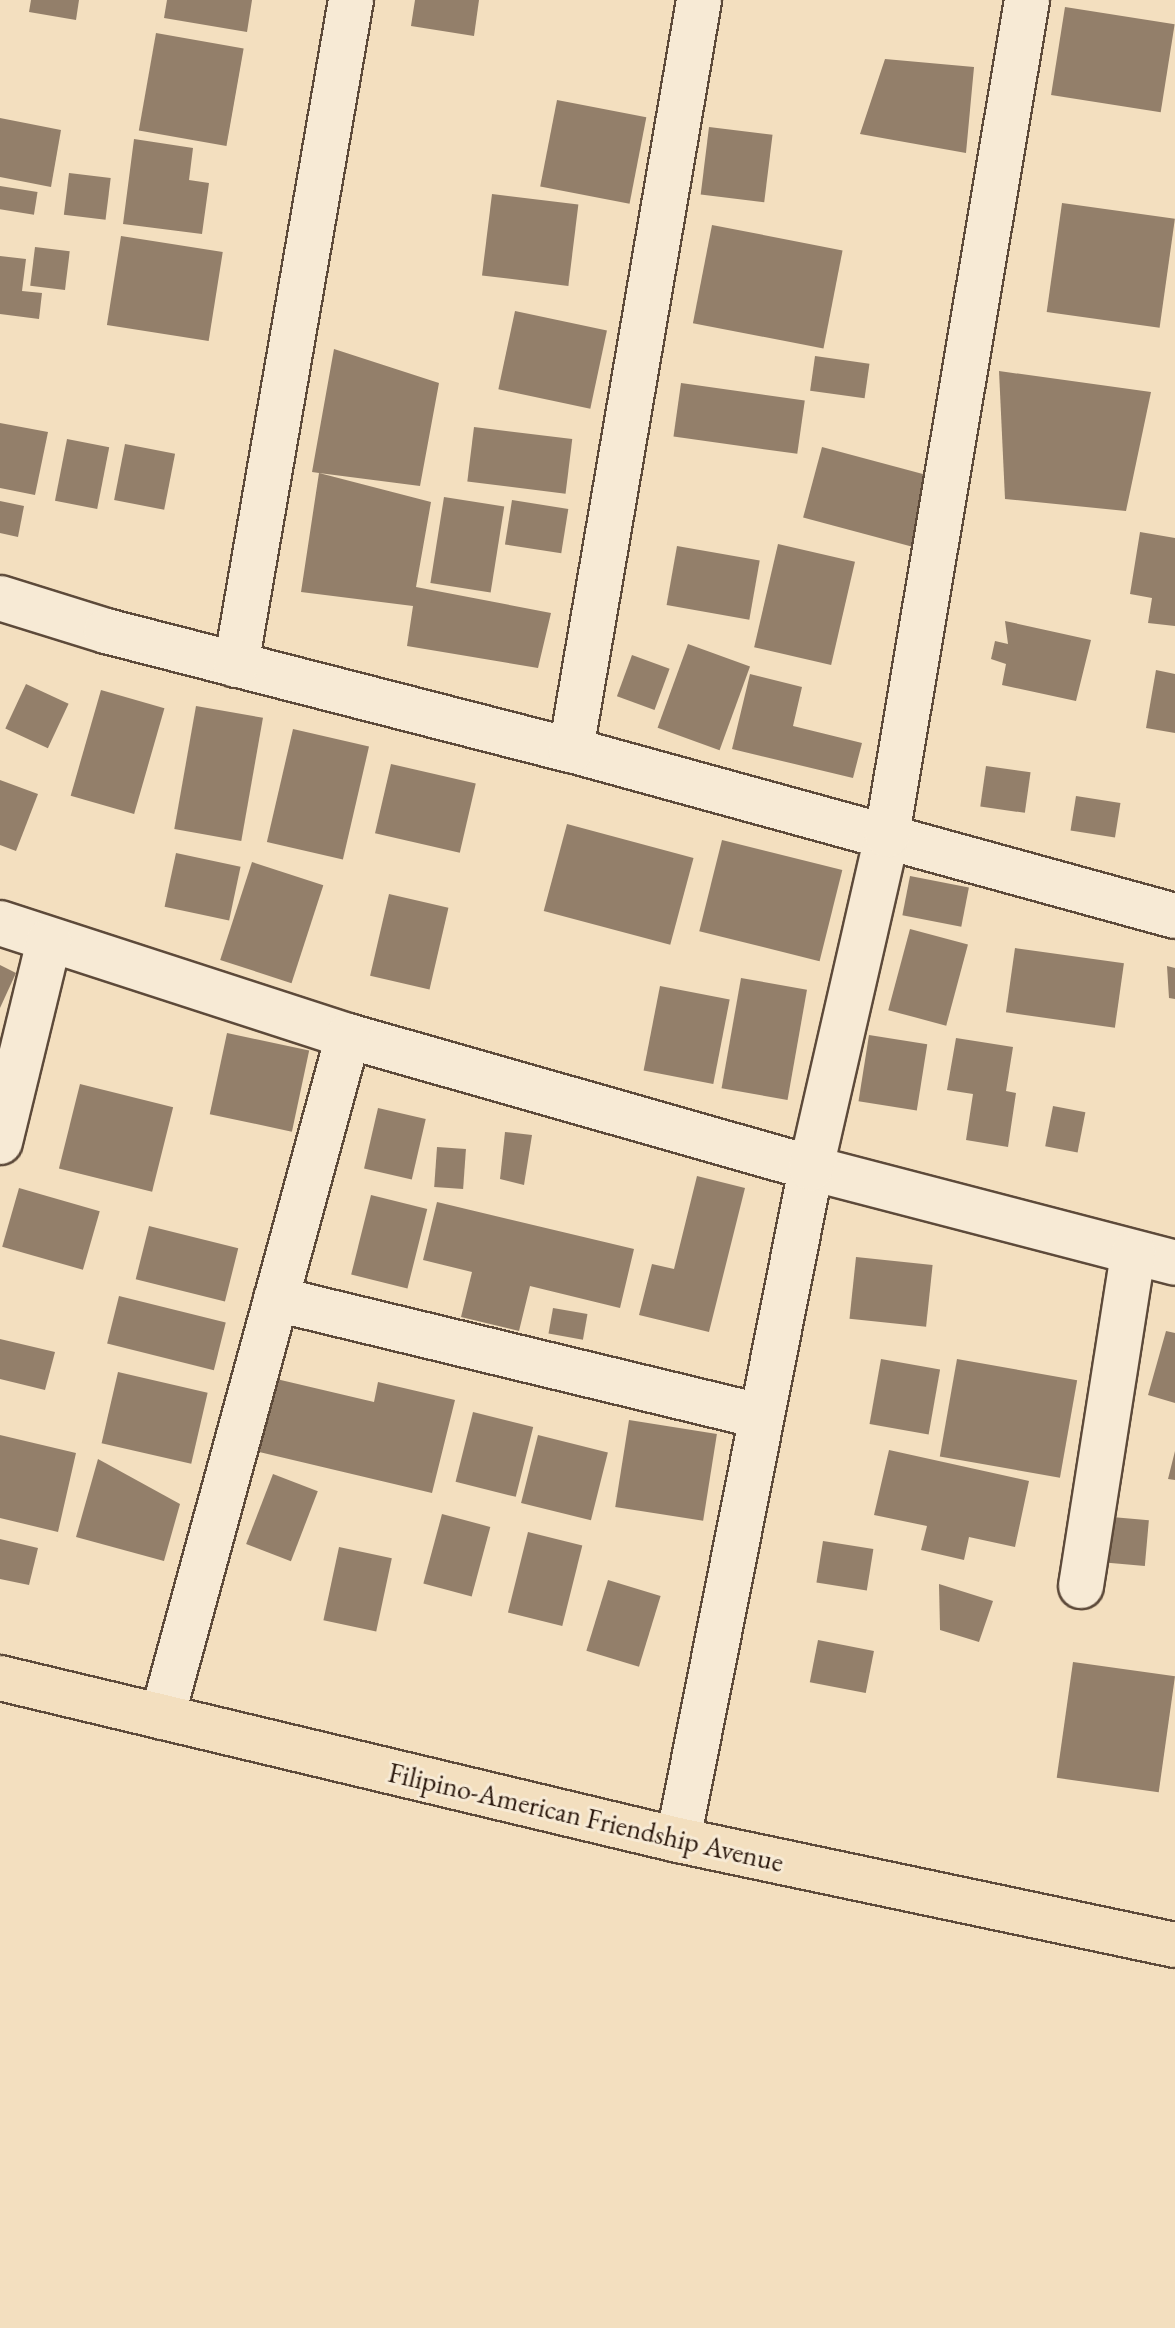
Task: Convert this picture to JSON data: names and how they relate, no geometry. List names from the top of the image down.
{
  "streets": {
    "main road": ["Filipino-American Friendship Avenue"]
  }
}
